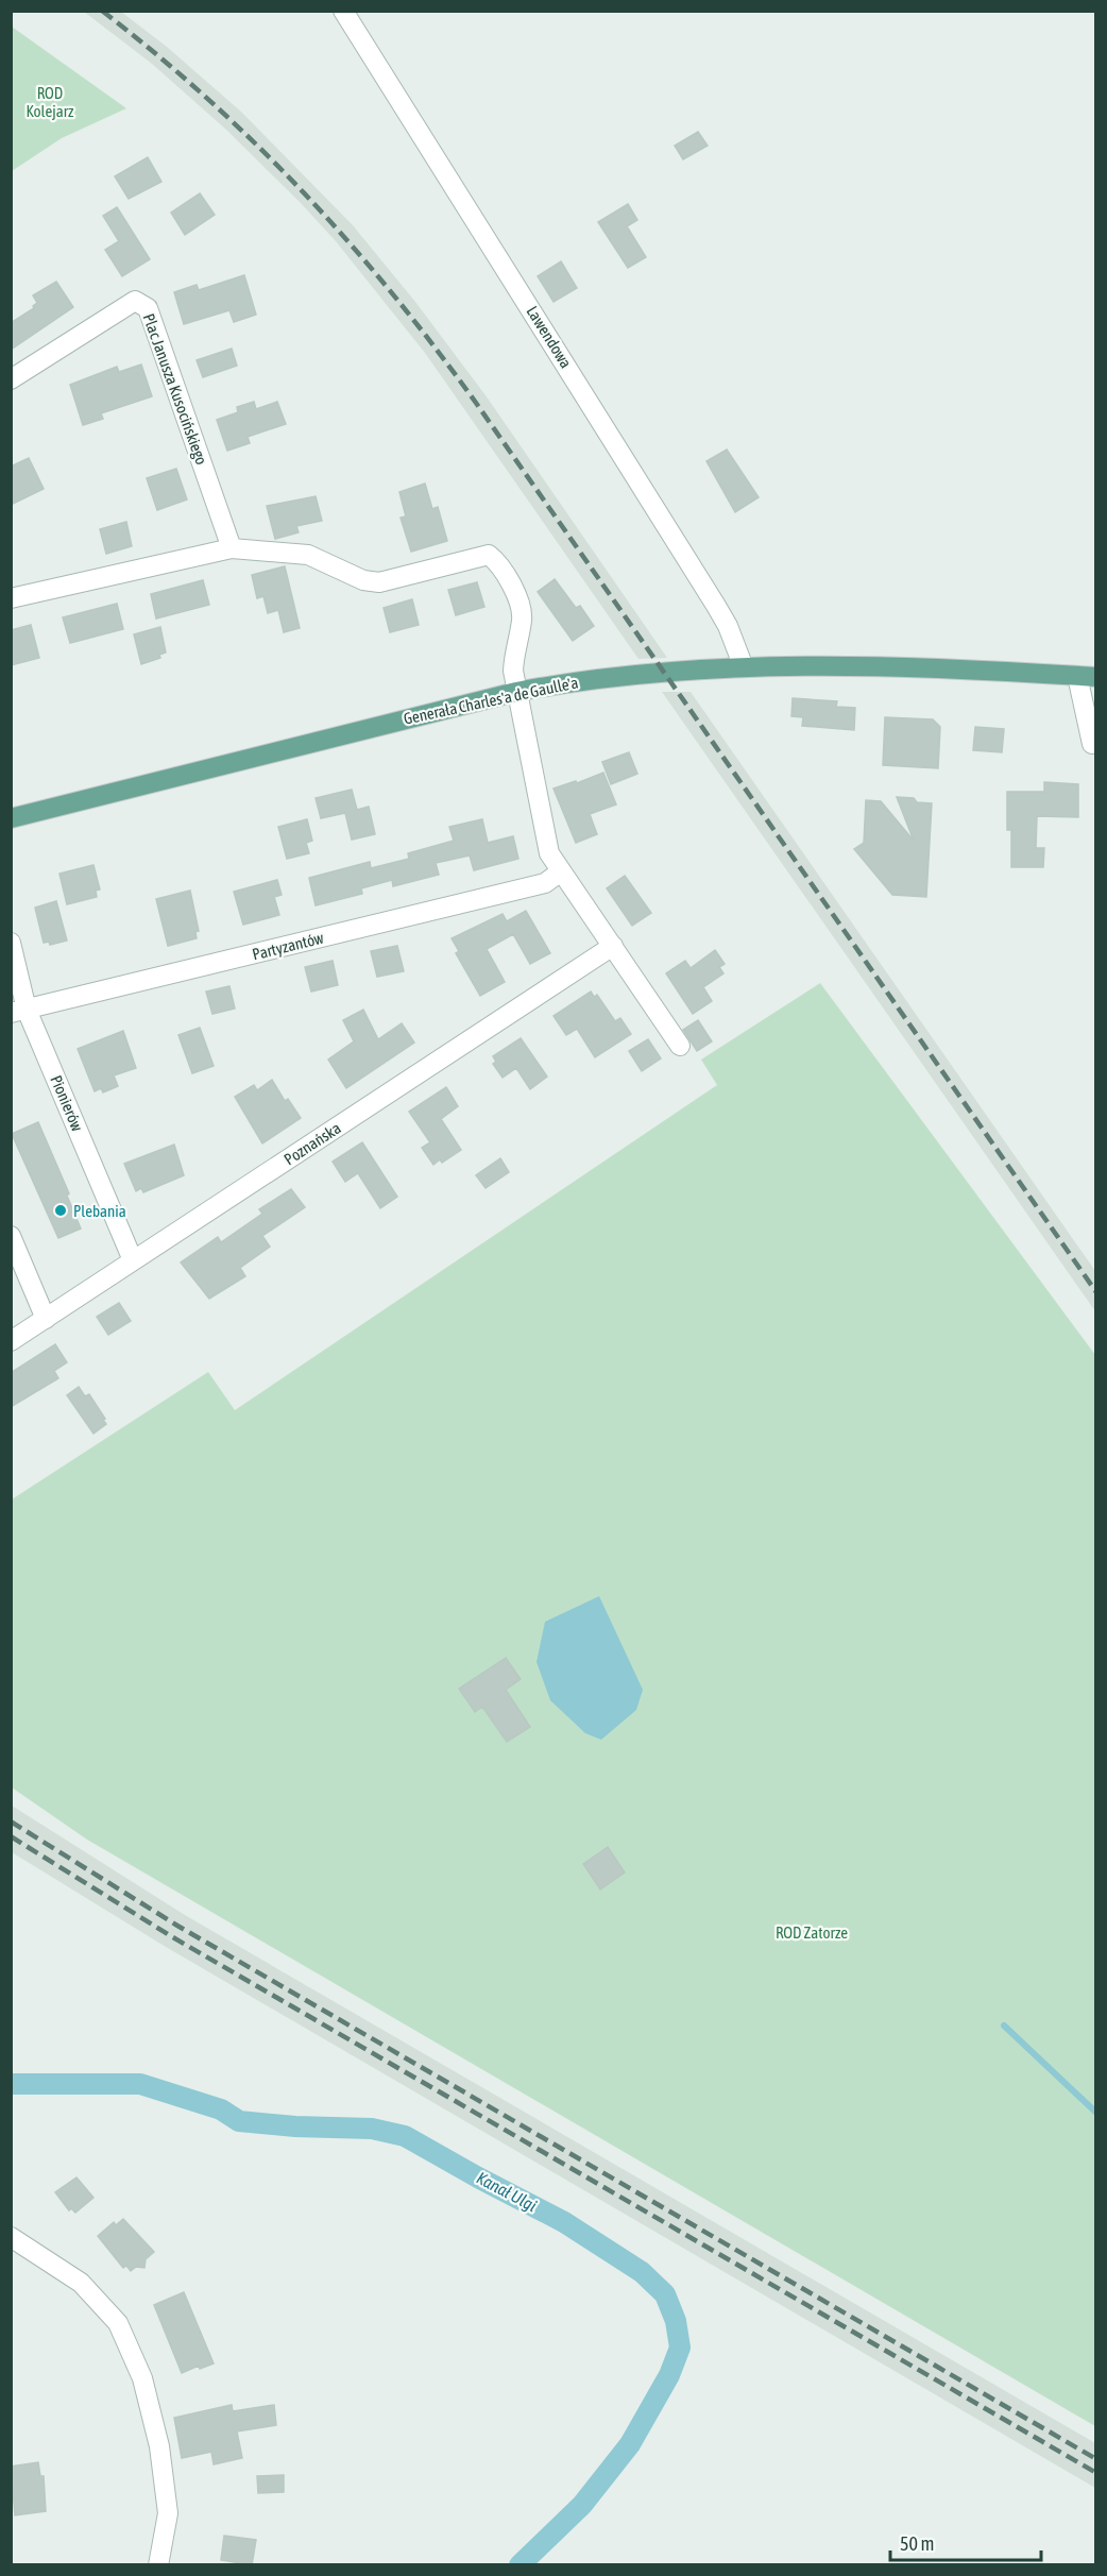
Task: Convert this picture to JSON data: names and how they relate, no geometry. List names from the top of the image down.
{
  "streets": {
    "main road": ["Generała Charles'a de Gaulle'a"],
    "street": [
      "Lawendowa",
      "Plac Janusza Kusocińskiego",
      "Partyzantów",
      "Pionierów",
      "Poznańska"
    ]
  },
  "crossings": [
    ["Lawendowa", "Generała Charles'a de Gaulle'a"],
    ["Partyzantów", "Pionierów"],
    ["Pionierów", "Poznańska"]
  ],
  "water": ["Kanał Ulgi"],
  "parks": ["ROD Kolejarz", "ROD Zatorze"],
  "places": ["Plebania"],
  "scale_bar": "50 m"
}
